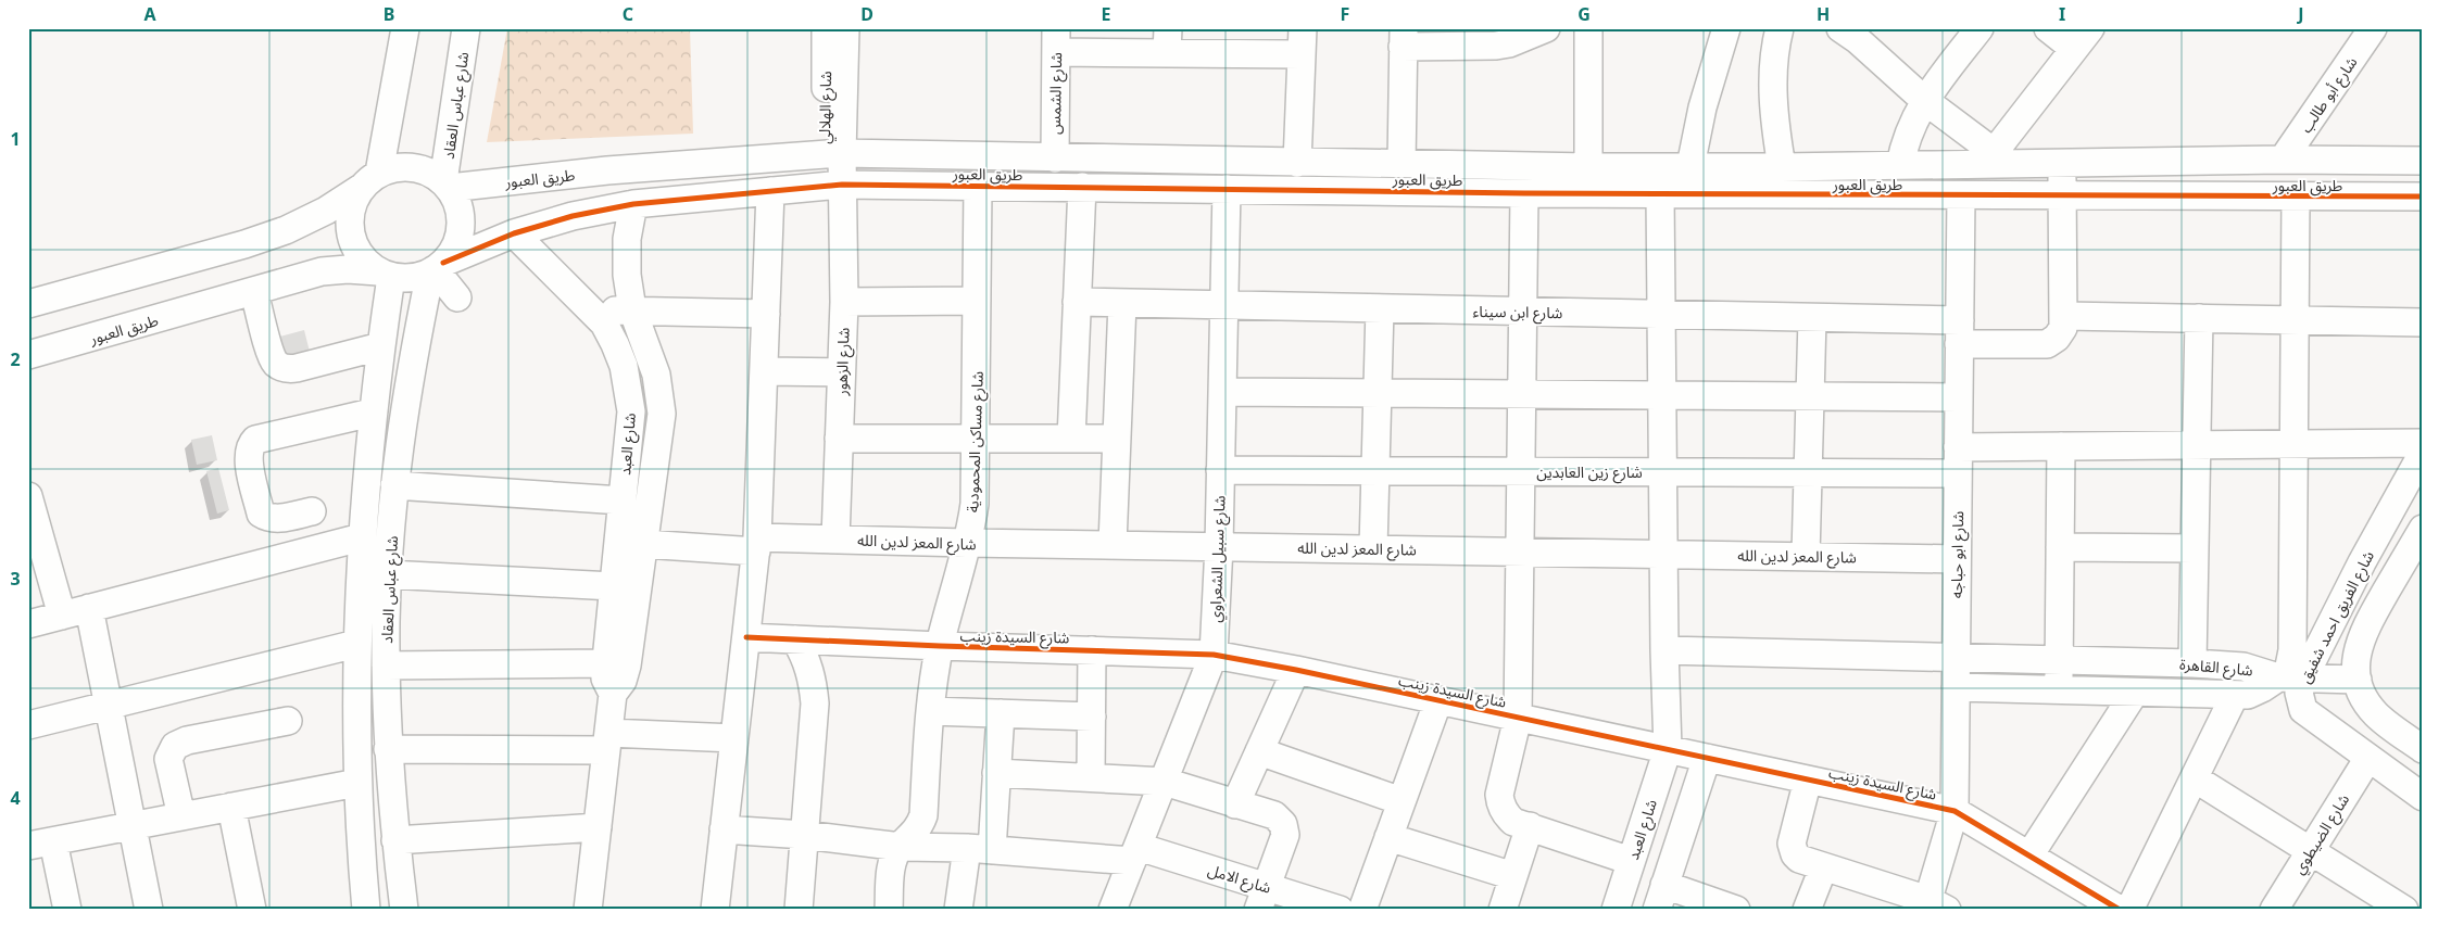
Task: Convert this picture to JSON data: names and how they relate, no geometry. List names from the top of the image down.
{
  "streets": {
    "street": [
      "شارع الشمس",
      "شارع أبو طالب",
      "شارع عباس العقاد",
      "شارع الهلالي",
      "طريق العبور",
      "شارع ابن سيناء",
      "شارع الزهور",
      "شارع مساكن المحمودية",
      "شارع العبد",
      "شارع زين العابدين",
      "شارع المعز لدين الله",
      "شارع ابو حباجه",
      "شارع سبيل الشعراوي",
      "شارع الفريق احمد شفيق",
      "شارع السيدة زينب",
      "شارع القاهرة",
      "شارع الضيطوي",
      "شارع الامل"
    ]
  },
  "crossings": [
    ["شارع الشمس", "طريق العبور"],
    ["شارع أبو طالب", "طريق العبور"],
    ["شارع عباس العقاد", "طريق العبور"],
    ["شارع الهلالي", "طريق العبور"],
    ["شارع الهلالي", "شارع الزهور"],
    ["طريق العبور", "شارع الزهور"],
    ["طريق العبور", "شارع مساكن المحمودية"],
    ["طريق العبور", "شارع العبد"],
    ["طريق العبور", "شارع ابو حباجه"],
    ["طريق العبور", "شارع سبيل الشعراوي"],
    ["شارع ابن سيناء", "شارع العبد"],
    ["شارع ابن سيناء", "شارع ابو حباجه"],
    ["شارع ابن سيناء", "شارع سبيل الشعراوي"],
    ["شارع الزهور", "شارع المعز لدين الله"],
    ["شارع مساكن المحمودية", "شارع المعز لدين الله"],
    ["شارع مساكن المحمودية", "شارع السيدة زينب"],
    ["شارع مساكن المحمودية", "شارع الامل"],
    ["شارع العبد", "شارع زين العابدين"],
    ["شارع العبد", "شارع المعز لدين الله"],
    ["شارع العبد", "شارع السيدة زينب"],
    ["شارع العبد", "شارع القاهرة"],
    ["شارع زين العابدين", "شارع ابو حباجه"],
    ["شارع زين العابدين", "شارع سبيل الشعراوي"],
    ["شارع المعز لدين الله", "شارع ابو حباجه"],
    ["شارع المعز لدين الله", "شارع سبيل الشعراوي"],
    ["شارع ابو حباجه", "شارع السيدة زينب"],
    ["شارع ابو حباجه", "شارع القاهرة"],
    ["شارع سبيل الشعراوي", "شارع السيدة زينب"],
    ["شارع سبيل الشعراوي", "شارع الامل"],
    ["شارع الفريق احمد شفيق", "شارع القاهرة"],
    ["شارع الفريق احمد شفيق", "شارع الضيطوي"]
  ],
  "grid": {
    "columns": [
      "A",
      "B",
      "C",
      "D",
      "E",
      "F",
      "G",
      "H",
      "I",
      "J"
    ],
    "rows": [
      "1",
      "2",
      "3",
      "4"
    ]
  }
}
